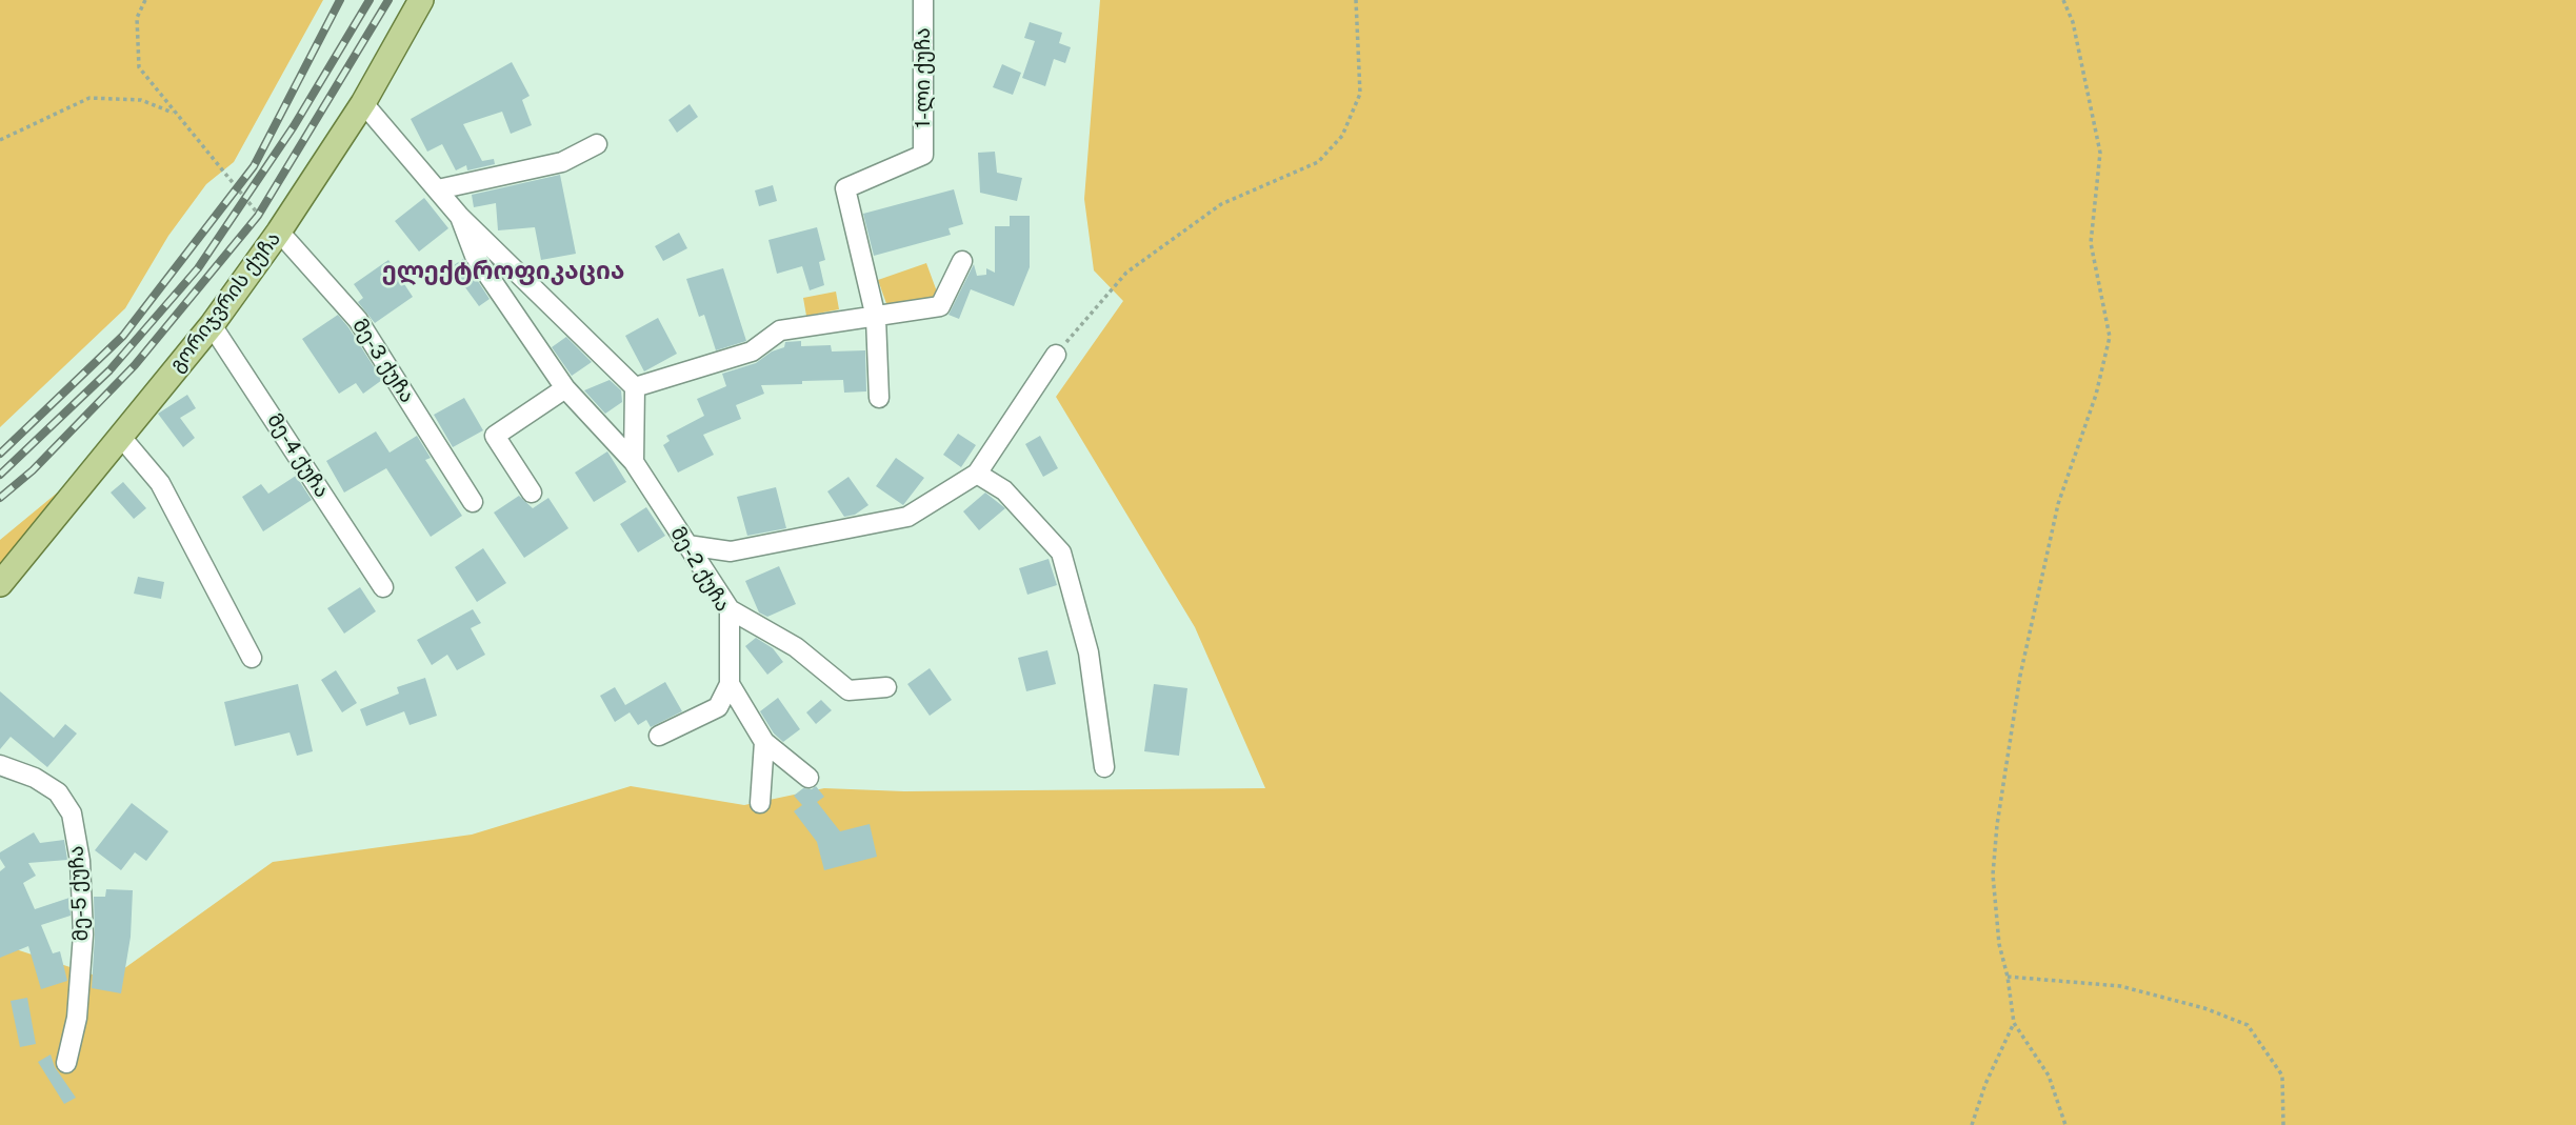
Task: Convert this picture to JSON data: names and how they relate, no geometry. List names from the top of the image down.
{
  "streets": {
    "main road": ["გორიჯვრის ქუჩა"],
    "street": [
      "1-ლი ქუჩა",
      "მე-3 ქუჩა",
      "მე-4 ქუჩა",
      "მე-2 ქუჩა",
      "მე-5 ქუჩა"
    ]
  },
  "crossings": [
    ["გორიჯვრის ქუჩა", "მე-3 ქუჩა"],
    ["გორიჯვრის ქუჩა", "მე-4 ქუჩა"],
    ["გორიჯვრის ქუჩა", "მე-2 ქუჩა"]
  ],
  "districts": ["ელექტროფიკაცია"]
}
